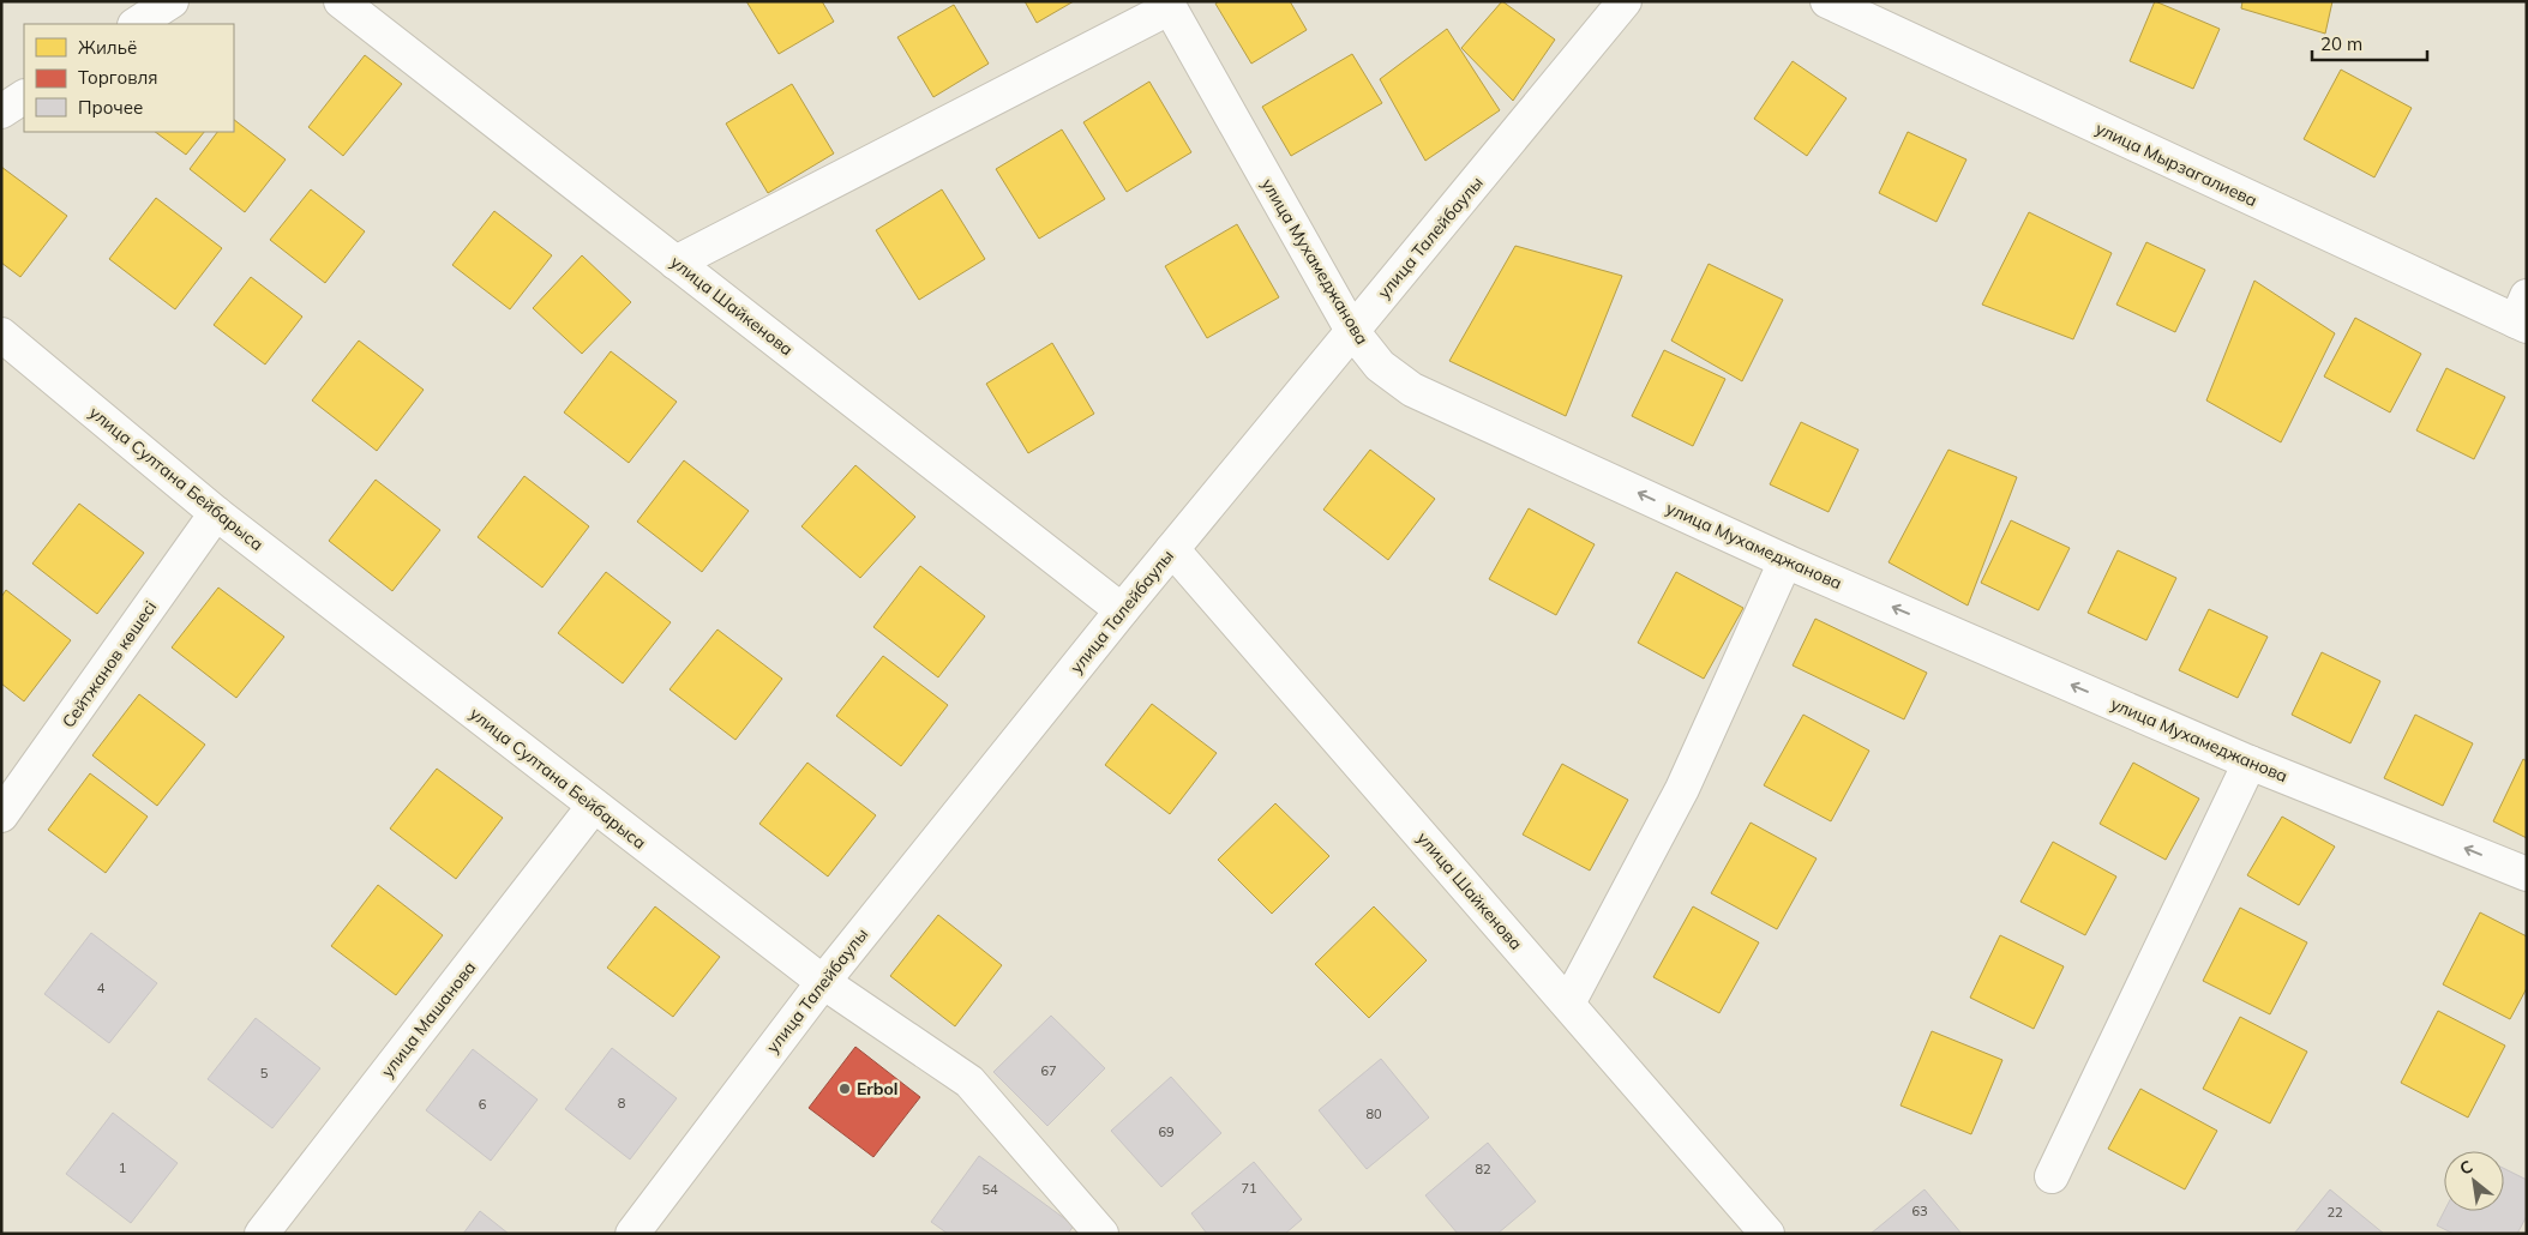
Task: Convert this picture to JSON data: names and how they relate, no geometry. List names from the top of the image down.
{
  "streets": {
    "street": [
      "улица Мырзагалиева",
      "улица Талейбаулы",
      "улица Мухамеджанова",
      "улица Шайкенова",
      "улица Султана Бейбарыса",
      "Сейтжанов көшесі",
      "улица Машанова"
    ]
  },
  "crossings": [
    ["улица Талейбаулы", "улица Мухамеджанова"],
    ["улица Талейбаулы", "улица Шайкенова"],
    ["улица Талейбаулы", "улица Султана Бейбарыса"],
    ["улица Султана Бейбарыса", "Сейтжанов көшесі"],
    ["улица Султана Бейбарыса", "улица Машанова"]
  ],
  "one_way": ["улица Мухамеджанова"],
  "places": ["Erbol"],
  "house_numbers": [
    "4",
    "67",
    "5",
    "8",
    "6",
    "80",
    "69",
    "1",
    "82",
    "71",
    "54",
    "63",
    "22"
  ],
  "legend": ["Жильё", "Торговля", "Прочее"],
  "scale_bar": "20 m",
  "north": "top left"
}
